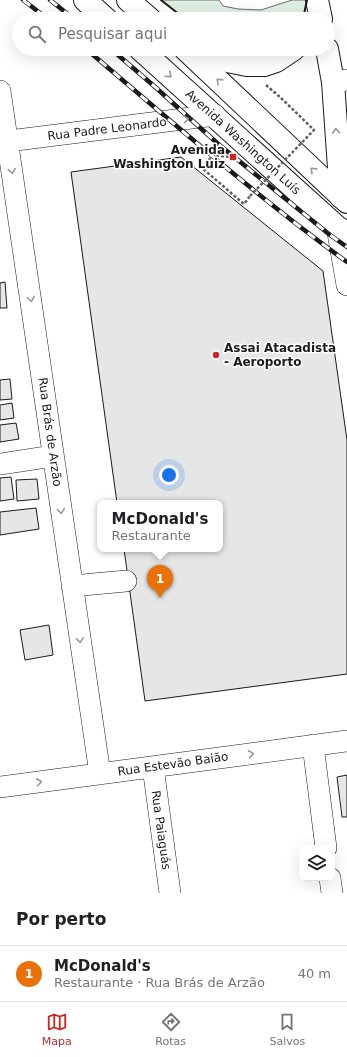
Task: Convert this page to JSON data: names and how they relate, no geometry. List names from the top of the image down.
{
  "streets": {
    "main road": ["Avenida Washington Luís"],
    "street": [
      "Rua Padre Leonardo",
      "Rua Brás de Arzão",
      "Rua Estevão Baião",
      "Rua Paiaguás"
    ]
  },
  "crossings": [
    ["Rua Padre Leonardo", "Avenida Washington Luís"],
    ["Rua Padre Leonardo", "Rua Brás de Arzão"],
    ["Rua Brás de Arzão", "Rua Estevão Baião"],
    ["Rua Estevão Baião", "Rua Paiaguás"]
  ],
  "one_way": ["Rua Padre Leonardo", "Rua Brás de Arzão", "Rua Estevão Baião"],
  "places": {
    "transit": ["Avenida Washington Luiz"],
    "other": ["Assai Atacadista - Aeroporto"]
  },
  "page": {
    "search": "Pesquisar aqui",
    "popup": ["McDonald's", "Restaurante"],
    "pins": "1",
    "heading": "Por perto",
    "list": [
      {
        "mark": "1",
        "name": "McDonald's",
        "note": "Restaurante · Rua Brás de Arzão",
        "value": "40 m"
      }
    ],
    "nav": ["Mapa", "Rotas", "Salvos"]
  }
}
